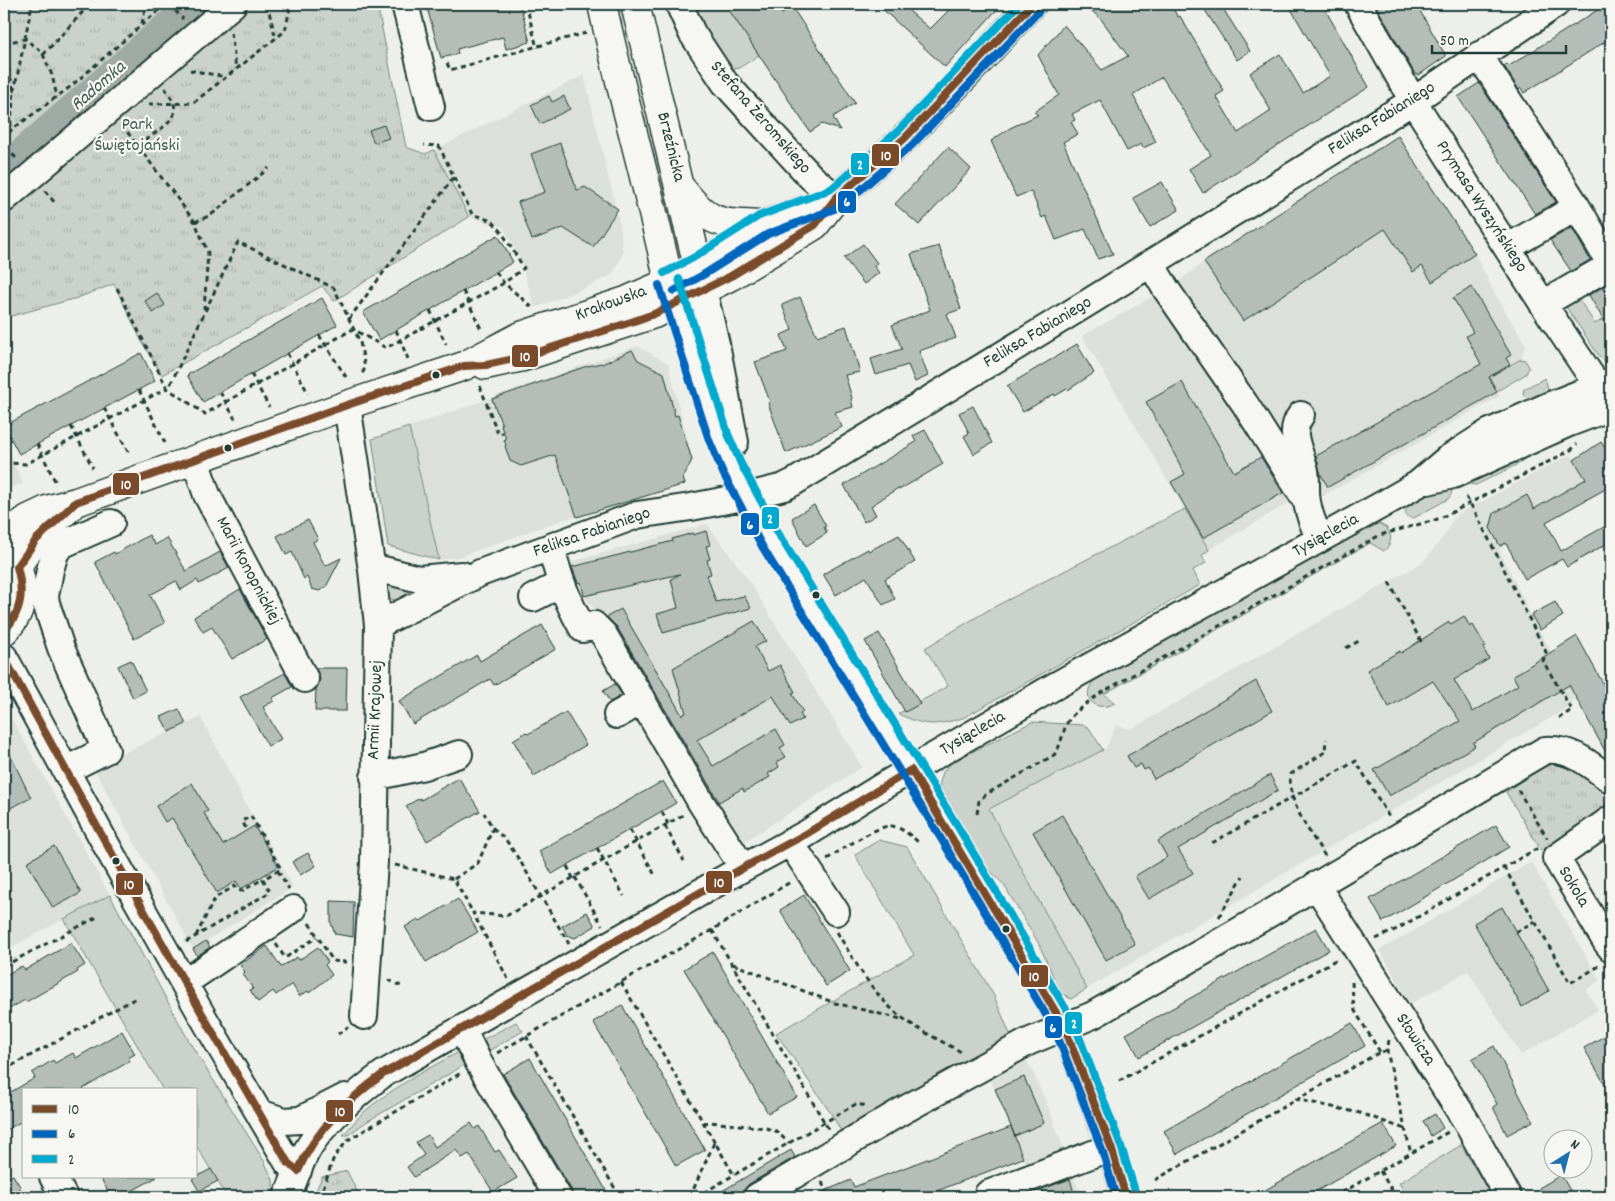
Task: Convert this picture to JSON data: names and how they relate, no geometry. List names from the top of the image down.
{
  "streets": {
    "main road": ["Brzeźnicka", "Krakowska"],
    "street": [
      "Stefana Żeromskiego",
      "Feliksa Fabianiego",
      "Prymasa Wyszyńskiego",
      "Tysiąclecia",
      "Marii Konopnickiej",
      "Armii Krajowej",
      "Sokola",
      "Słowicza"
    ]
  },
  "crossings": [
    ["Stefana Żeromskiego", "Krakowska"],
    ["Feliksa Fabianiego", "Prymasa Wyszyńskiego"],
    ["Feliksa Fabianiego", "Armii Krajowej"],
    ["Brzeźnicka", "Krakowska"],
    ["Prymasa Wyszyńskiego", "Tysiąclecia"],
    ["Krakowska", "Marii Konopnickiej"],
    ["Krakowska", "Armii Krajowej"]
  ],
  "water": ["Radomka"],
  "parks": ["Park Świętojański"],
  "lines": ["transit line 10", "transit line 2", "transit line 6"],
  "legend": ["10", "6", "2"],
  "scale_bar": "50 m",
  "north": "top right"
}
